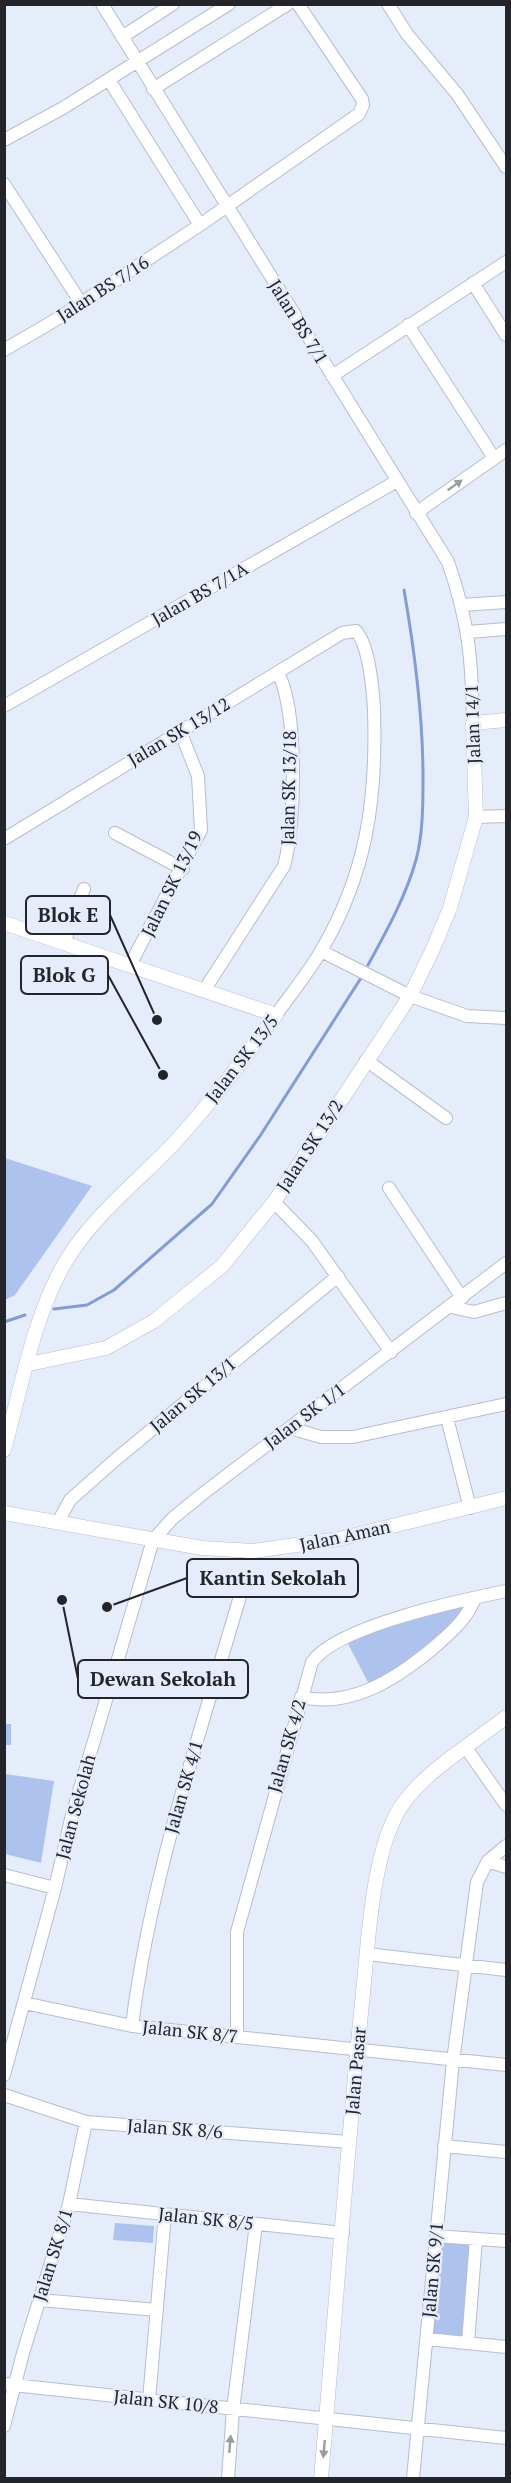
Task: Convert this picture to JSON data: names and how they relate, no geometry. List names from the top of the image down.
{
  "streets": {
    "street": [
      "Jalan BS 7/16",
      "Jalan BS 7/1",
      "Jalan BS 7/1A",
      "Jalan 14/1",
      "Jalan SK 13/12",
      "Jalan SK 13/18",
      "Jalan SK 13/19",
      "Jalan SK 13/5",
      "Jalan SK 13/2",
      "Jalan SK 13/1",
      "Jalan SK 1/1",
      "Jalan Aman",
      "Jalan SK 4/2",
      "Jalan SK 4/1",
      "Jalan Sekolah",
      "Jalan SK 8/7",
      "Jalan Pasar",
      "Jalan SK 8/6",
      "Jalan SK 8/5",
      "Jalan SK 8/1",
      "Jalan SK 9/1",
      "Jalan SK 10/8"
    ]
  },
  "crossings": [
    ["Jalan BS 7/16", "Jalan BS 7/1"],
    ["Jalan BS 7/1", "Jalan BS 7/1A"],
    ["Jalan BS 7/1", "Jalan 14/1"],
    ["Jalan 14/1", "Jalan SK 13/2"],
    ["Jalan SK 13/12", "Jalan SK 13/18"],
    ["Jalan SK 13/12", "Jalan SK 13/19"],
    ["Jalan SK 13/12", "Jalan SK 13/5"],
    ["Jalan SK 13/5", "Jalan SK 13/2"],
    ["Jalan SK 13/1", "Jalan Aman"],
    ["Jalan SK 1/1", "Jalan Aman"],
    ["Jalan SK 1/1", "Jalan Sekolah"],
    ["Jalan Aman", "Jalan SK 4/1"],
    ["Jalan Aman", "Jalan Sekolah"],
    ["Jalan SK 4/2", "Jalan SK 8/7"],
    ["Jalan SK 4/1", "Jalan SK 8/7"],
    ["Jalan Sekolah", "Jalan SK 8/7"],
    ["Jalan SK 8/7", "Jalan Pasar"],
    ["Jalan SK 8/7", "Jalan SK 9/1"],
    ["Jalan Pasar", "Jalan SK 8/6"],
    ["Jalan Pasar", "Jalan SK 8/5"],
    ["Jalan Pasar", "Jalan SK 10/8"],
    ["Jalan SK 8/6", "Jalan SK 8/1"],
    ["Jalan SK 8/5", "Jalan SK 8/1"],
    ["Jalan SK 8/1", "Jalan SK 10/8"],
    ["Jalan SK 9/1", "Jalan SK 10/8"]
  ],
  "places": [
    "Blok E",
    "Blok G",
    "Dewan Sekolah",
    "Kantin Sekolah"
  ]
}
